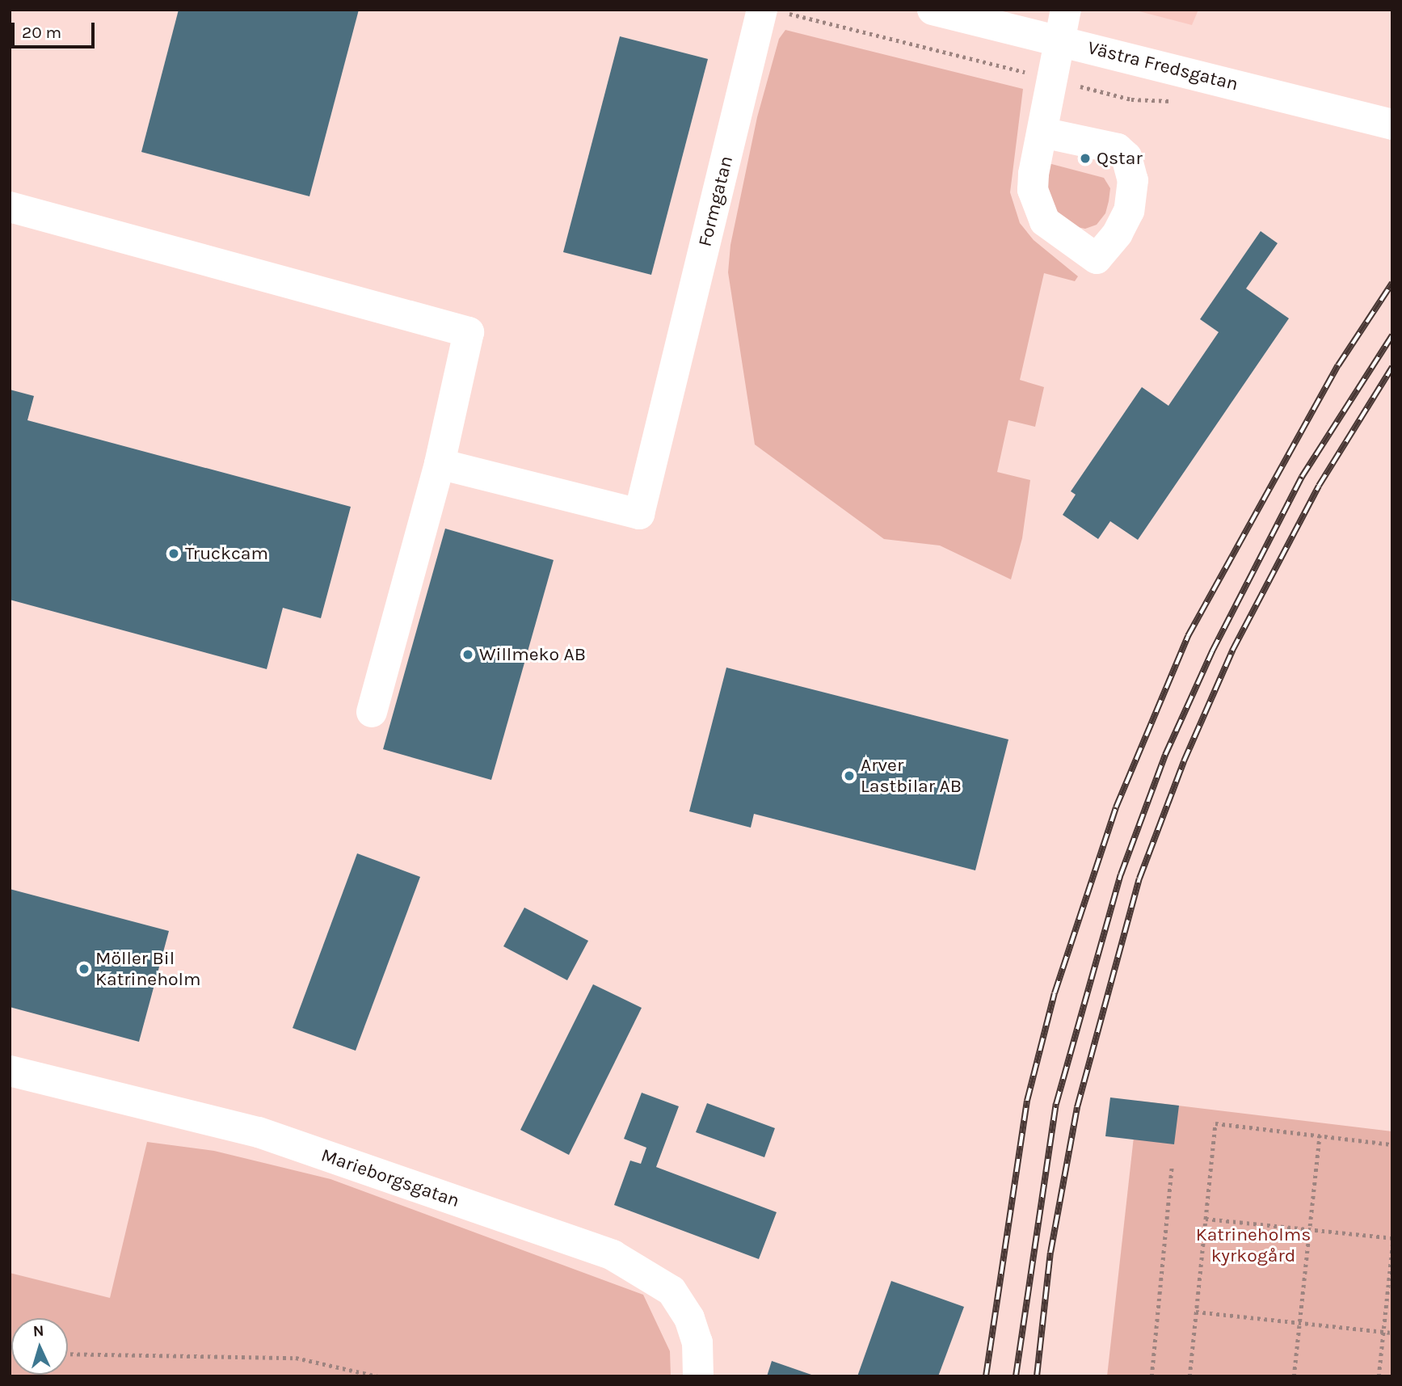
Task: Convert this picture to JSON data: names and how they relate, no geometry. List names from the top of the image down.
{
  "streets": {
    "street": ["Västra Fredsgatan", "Formgatan", "Marieborgsgatan"]
  },
  "parks": ["Katrineholms kyrkogård"],
  "places": [
    "Qstar",
    "Truckcam",
    "Willmeko AB",
    "Arver Lastbilar AB",
    "Möller Bil Katrineholm"
  ],
  "scale_bar": "20 m",
  "north": "top"
}
